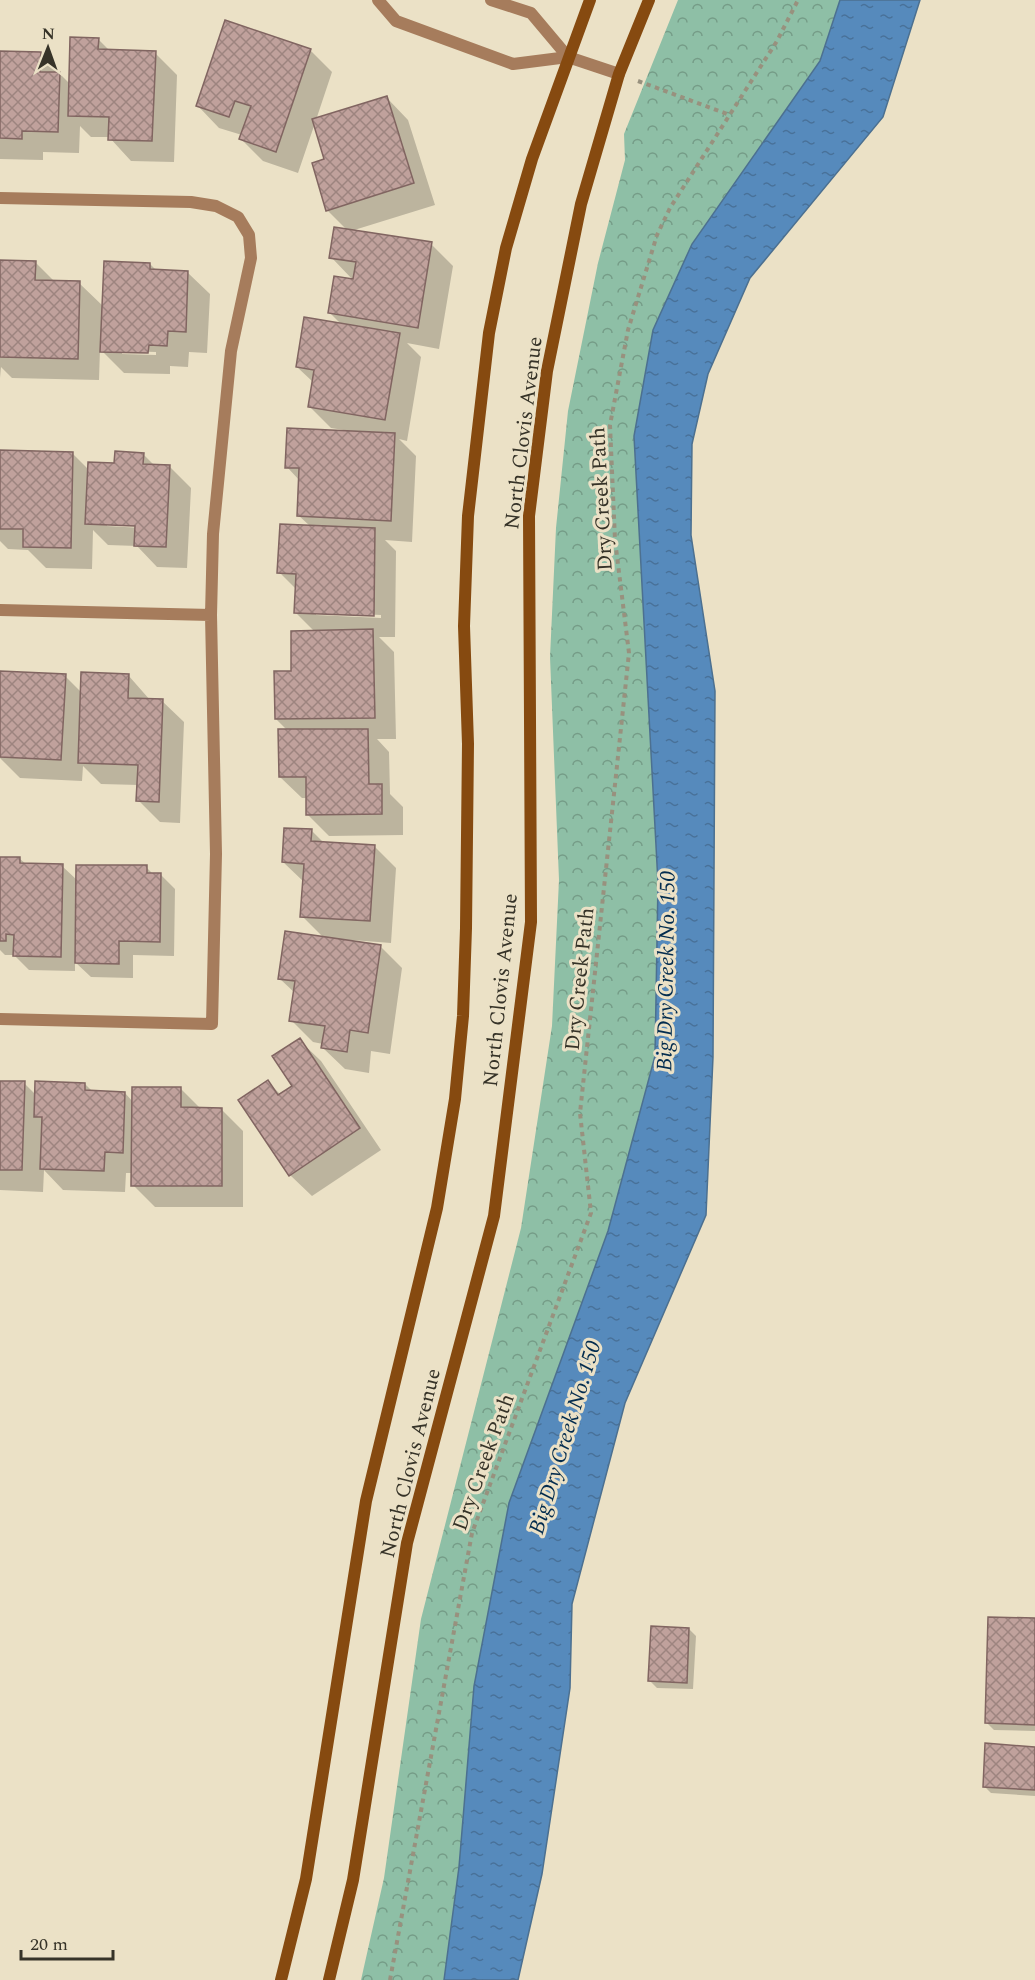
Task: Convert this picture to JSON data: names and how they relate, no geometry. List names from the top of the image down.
{
  "streets": {
    "main road": ["North Clovis Avenue"],
    "path": ["Dry Creek Path"]
  },
  "water": ["Big Dry Creek No. 150"],
  "scale_bar": "20 m",
  "north": "top"
}
